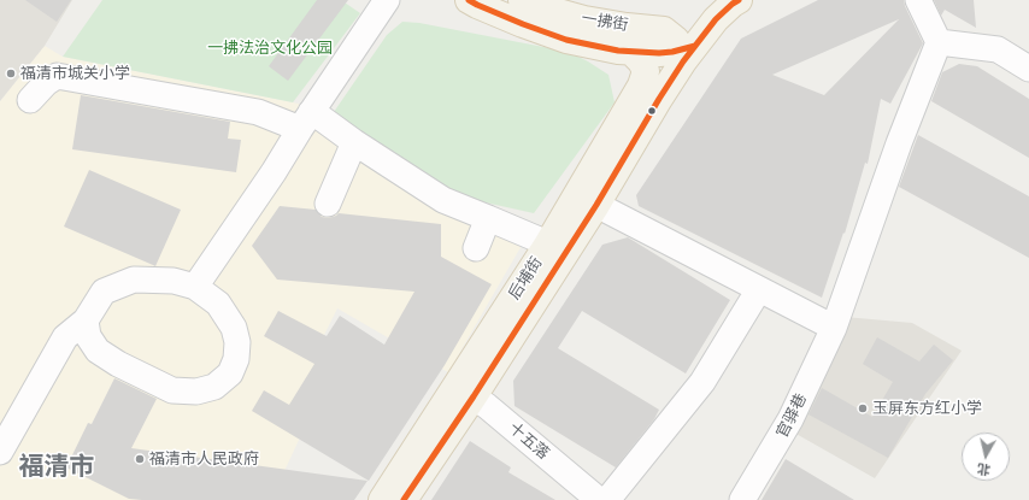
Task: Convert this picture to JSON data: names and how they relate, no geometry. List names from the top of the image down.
{
  "streets": {
    "main road": ["一拂街", "后埔街"],
    "street": ["官驿巷", "十五落"]
  },
  "crossings": [
    ["一拂街", "后埔街"],
    ["后埔街", "十五落"]
  ],
  "districts": ["福清市"],
  "parks": ["一拂法治文化公园"],
  "places": ["福清市城关小学", "玉屏东方红小学", "福清市人民政府"],
  "north": "bottom"
}
